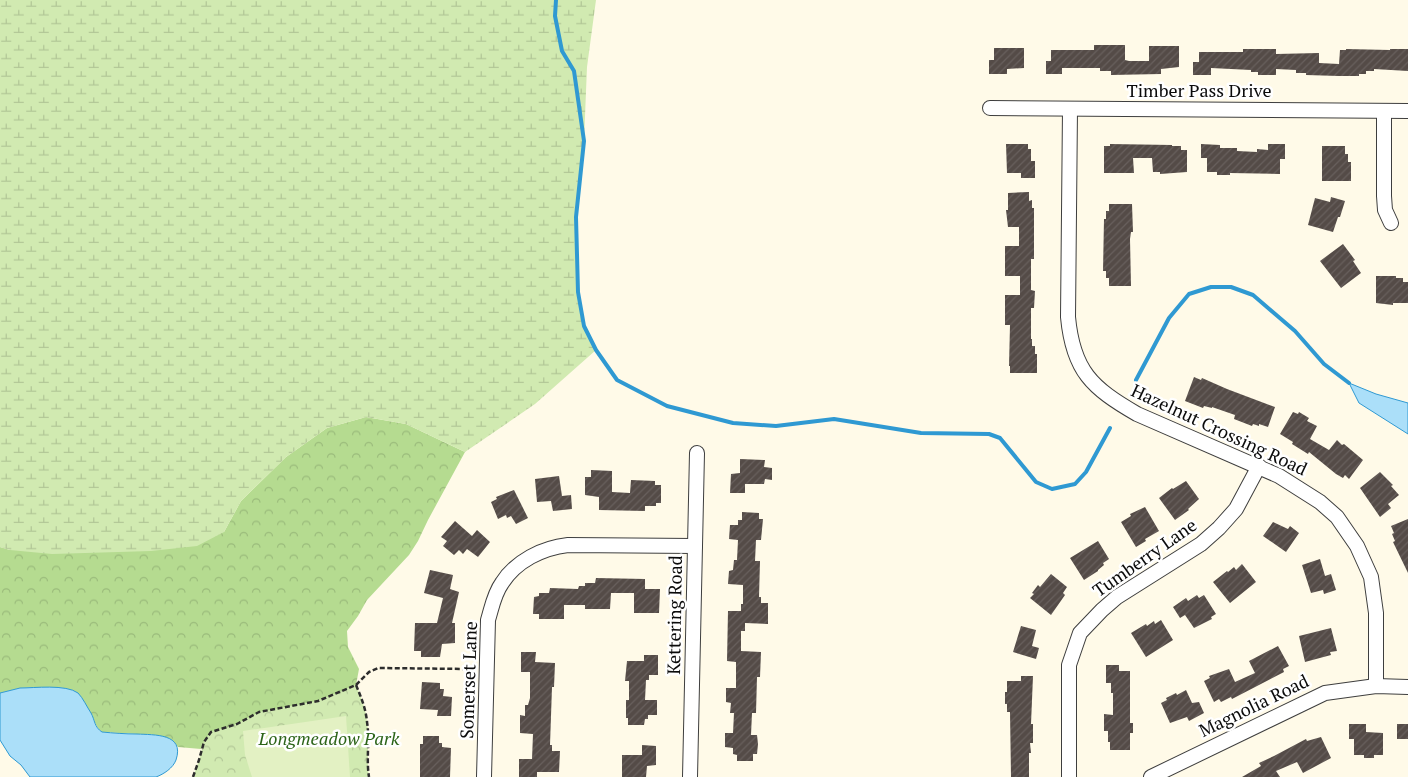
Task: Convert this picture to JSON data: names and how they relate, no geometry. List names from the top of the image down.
{
  "streets": {
    "street": [
      "Timber Pass Drive",
      "Hazelnut Crossing Road",
      "Tumberry Lane",
      "Kettering Road",
      "Somerset Lane",
      "Magnolia Road"
    ]
  },
  "crossings": [
    ["Timber Pass Drive", "Hazelnut Crossing Road"],
    ["Hazelnut Crossing Road", "Tumberry Lane"],
    ["Hazelnut Crossing Road", "Magnolia Road"],
    ["Kettering Road", "Somerset Lane"]
  ],
  "parks": ["Longmeadow Park"]
}
